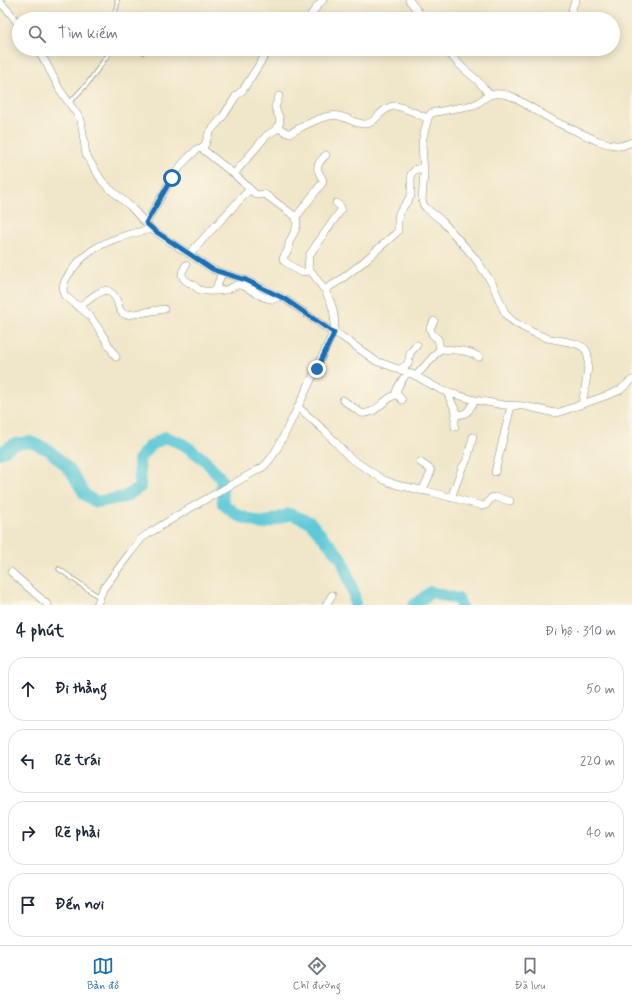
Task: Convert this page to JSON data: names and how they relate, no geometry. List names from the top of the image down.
{
  "page": {
    "search": "Tìm kiếm",
    "heading": ["4 phút", "Đi bộ · 310 m"],
    "list": [
      ["Đi thẳng", "50 m"],
      ["Rẽ trái", "220 m"],
      ["Rẽ phải", "40 m"],
      "Đến nơi"
    ],
    "nav": ["Bản đồ", "Chỉ đường", "Đã lưu"]
  }
}
